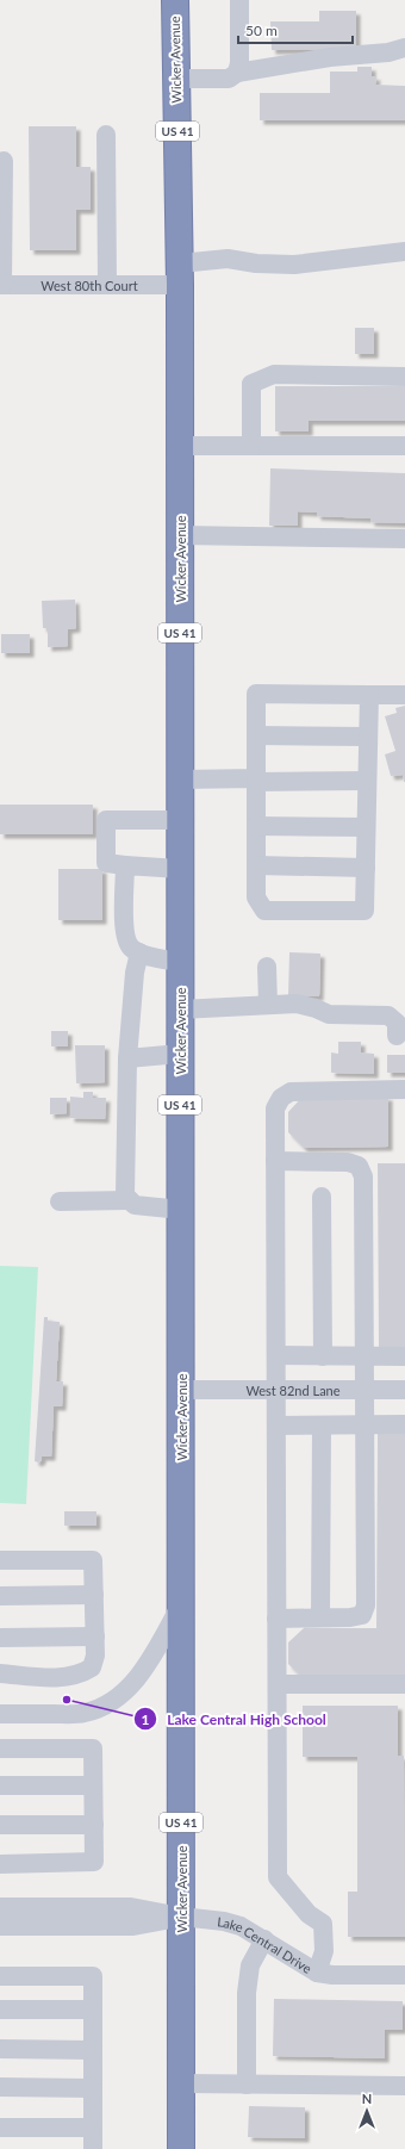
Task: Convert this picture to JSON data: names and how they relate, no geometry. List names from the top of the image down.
{
  "streets": {
    "highway": ["Wicker Avenue", "US 41"],
    "street": ["West 80th Court", "West 82nd Lane", "Lake Central Drive"]
  },
  "crossings": [
    ["Wicker Avenue", "West 80th Court"],
    ["Wicker Avenue", "West 82nd Lane"],
    ["Wicker Avenue", "Lake Central Drive"]
  ],
  "places": ["Lake Central High School"],
  "scale_bar": "50 m",
  "north": "top"
}
